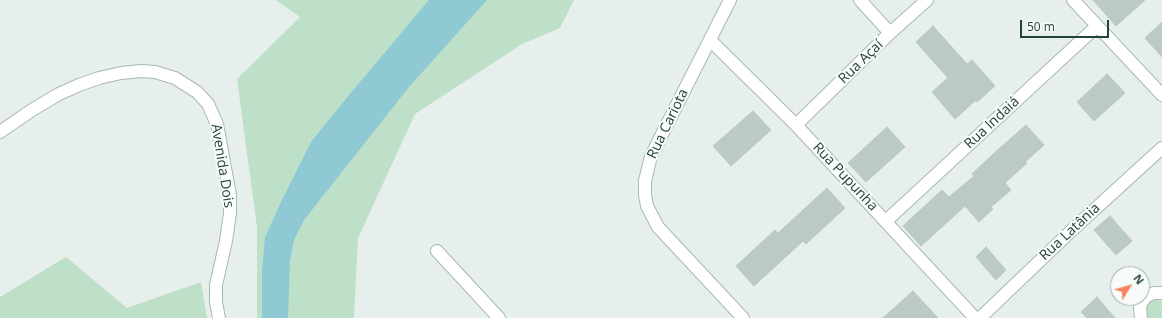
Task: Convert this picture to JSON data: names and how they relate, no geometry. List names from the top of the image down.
{
  "streets": {
    "street": [
      "Rua Açaí",
      "Rua Indaiá",
      "Rua Cariota",
      "Avenida Dois",
      "Rua Pupunha",
      "Rua Latânia"
    ]
  },
  "crossings": [
    ["Rua Açaí", "Rua Pupunha"],
    ["Rua Indaiá", "Rua Pupunha"],
    ["Rua Cariota", "Rua Pupunha"]
  ],
  "scale_bar": "50 m",
  "north": "top right"
}
